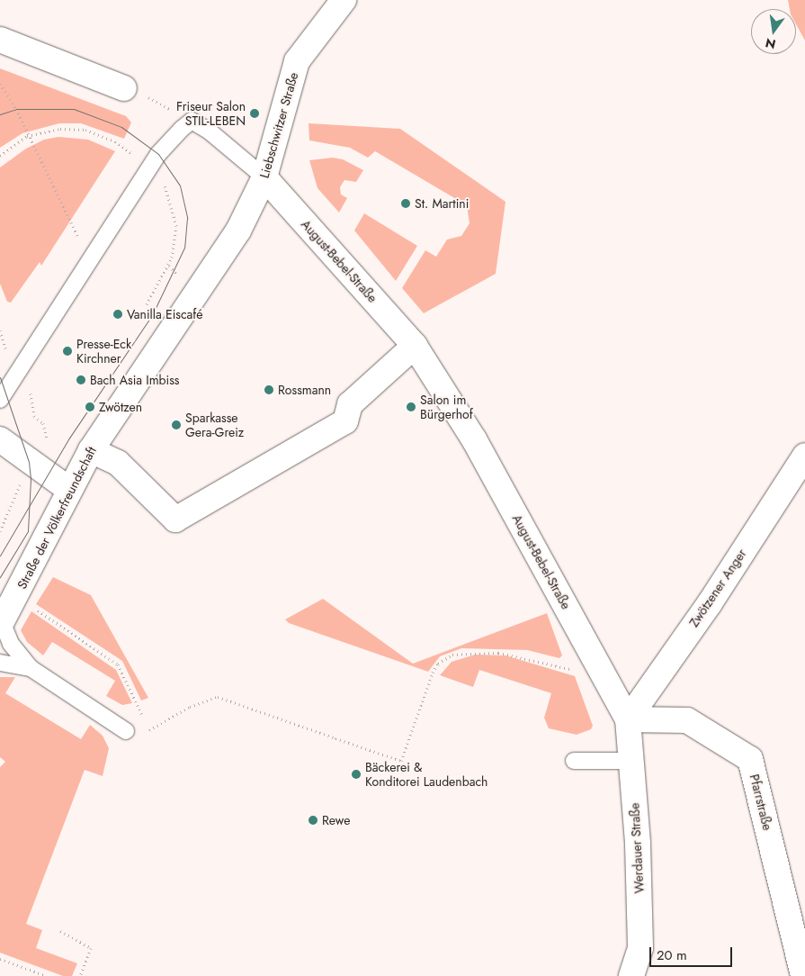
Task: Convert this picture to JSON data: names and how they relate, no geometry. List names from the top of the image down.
{
  "streets": {
    "street": [
      "Liebschwitzer Straße",
      "August-Bebel-Straße",
      "Straße der Völkerfreundschaft",
      "Zwötzener Anger",
      "Pfarrstraße",
      "Werdauer Straße"
    ]
  },
  "crossings": [
    ["Liebschwitzer Straße", "August-Bebel-Straße"],
    ["Liebschwitzer Straße", "Straße der Völkerfreundschaft"],
    ["August-Bebel-Straße", "Zwötzener Anger"],
    ["August-Bebel-Straße", "Pfarrstraße"],
    ["August-Bebel-Straße", "Werdauer Straße"],
    ["Zwötzener Anger", "Pfarrstraße"],
    ["Zwötzener Anger", "Werdauer Straße"],
    ["Pfarrstraße", "Werdauer Straße"]
  ],
  "places": [
    "Friseur Salon STIL-LEBEN",
    "St. Martini",
    "Vanilla Eiscafé",
    "Presse-Eck Kirchner",
    "Bach Asia Imbiss",
    "Rossmann",
    "Zwötzen",
    "Salon im Bürgerhof",
    "Sparkasse Gera-Greiz",
    "Bäckerei & Konditorei Laudenbach",
    "Rewe"
  ],
  "scale_bar": "20 m",
  "north": "bottom"
}
